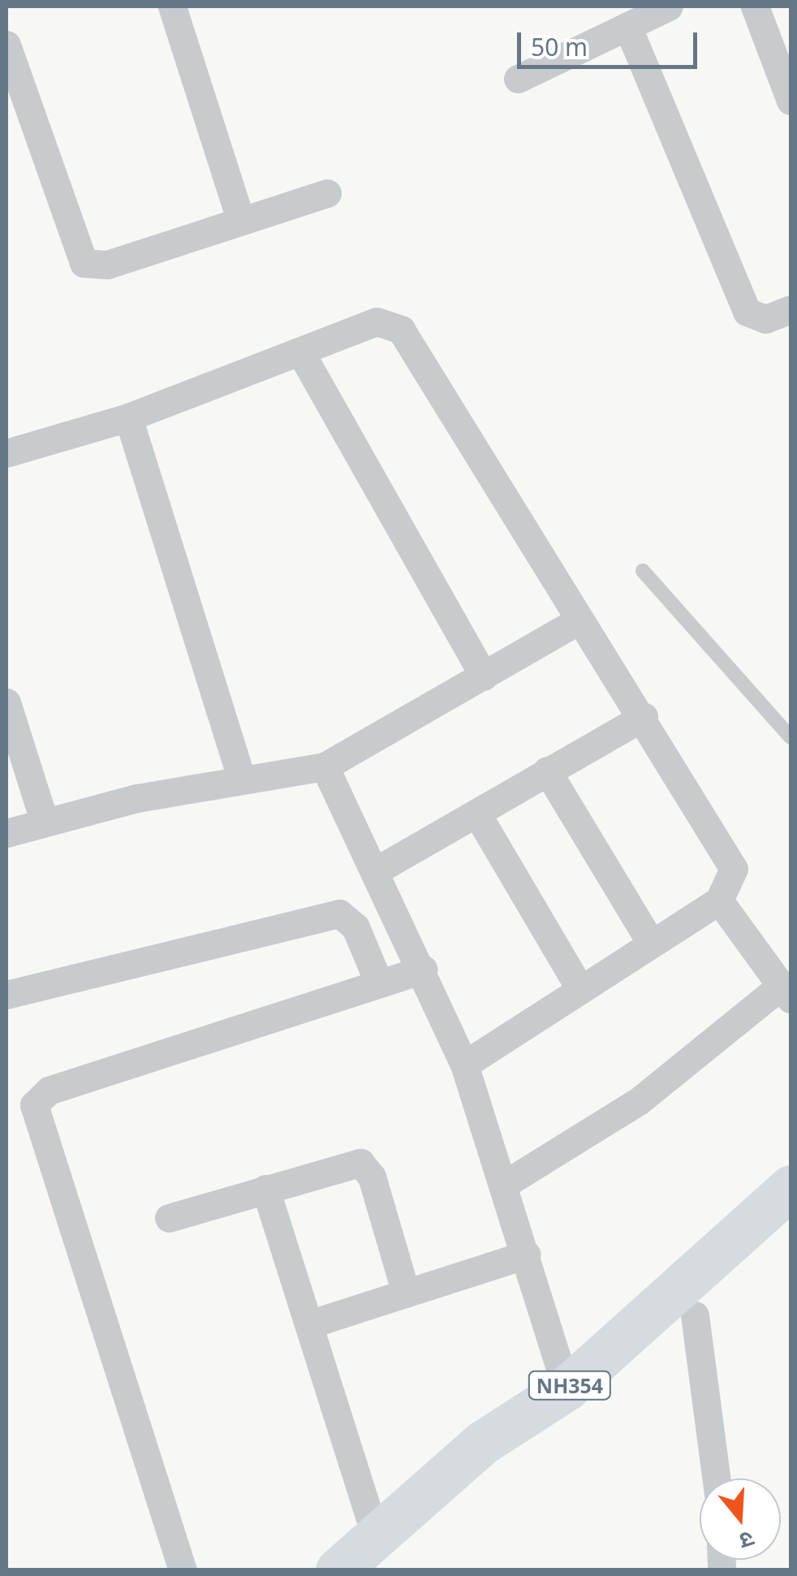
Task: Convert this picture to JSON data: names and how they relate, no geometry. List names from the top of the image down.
{
  "streets": {
    "highway": ["NH354"]
  },
  "scale_bar": "50 m",
  "north": "bottom"
}
